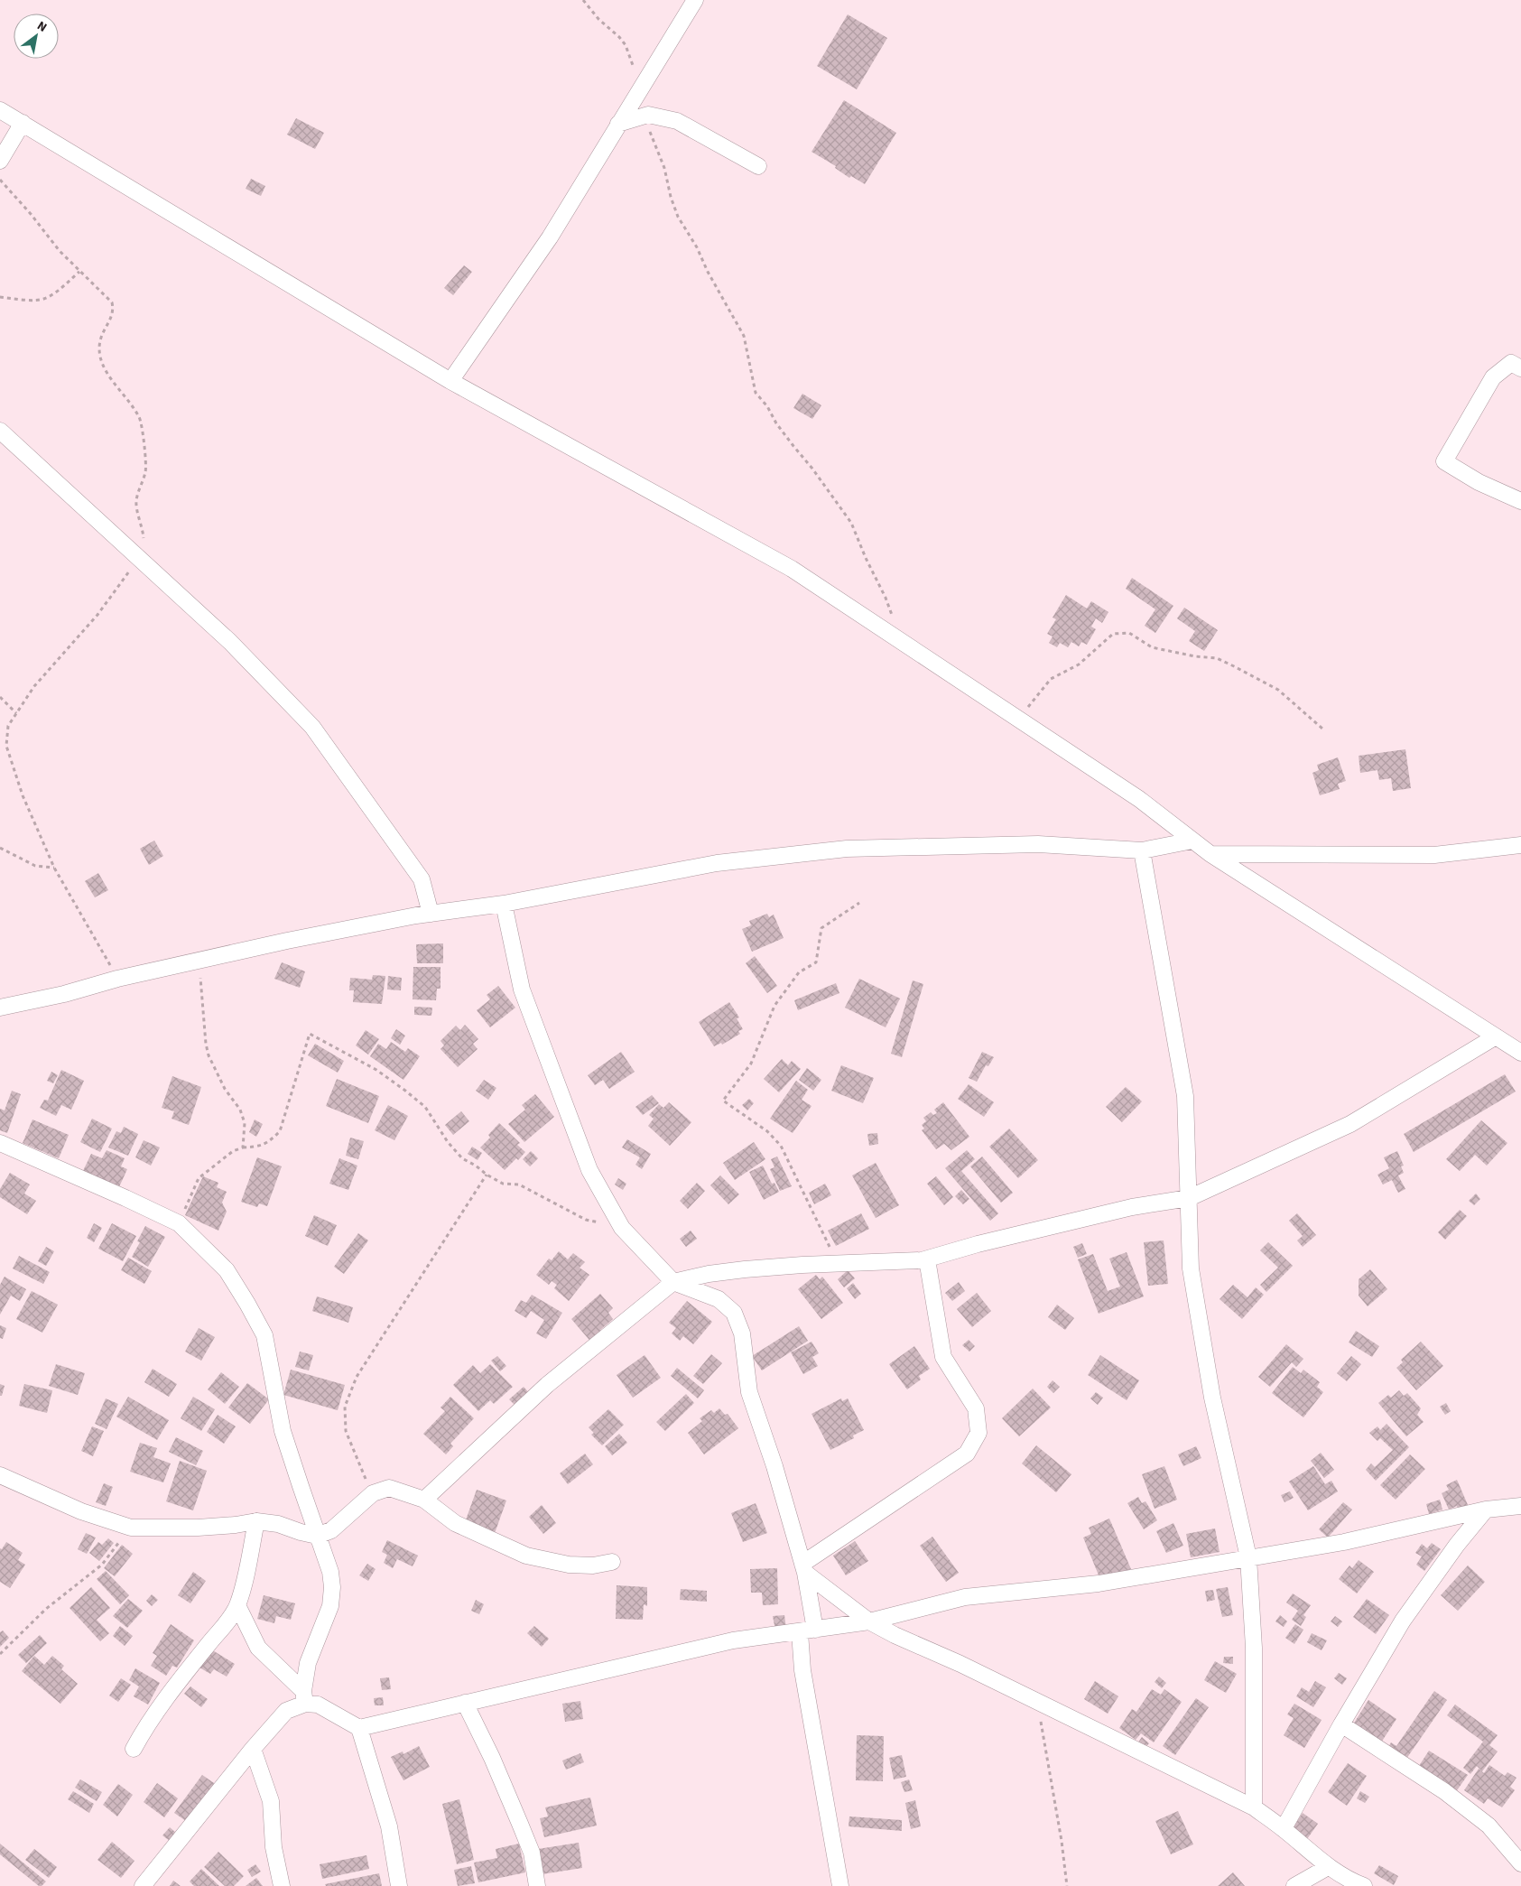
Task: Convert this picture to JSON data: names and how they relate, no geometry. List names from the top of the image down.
{
  "north": "top right"
}
